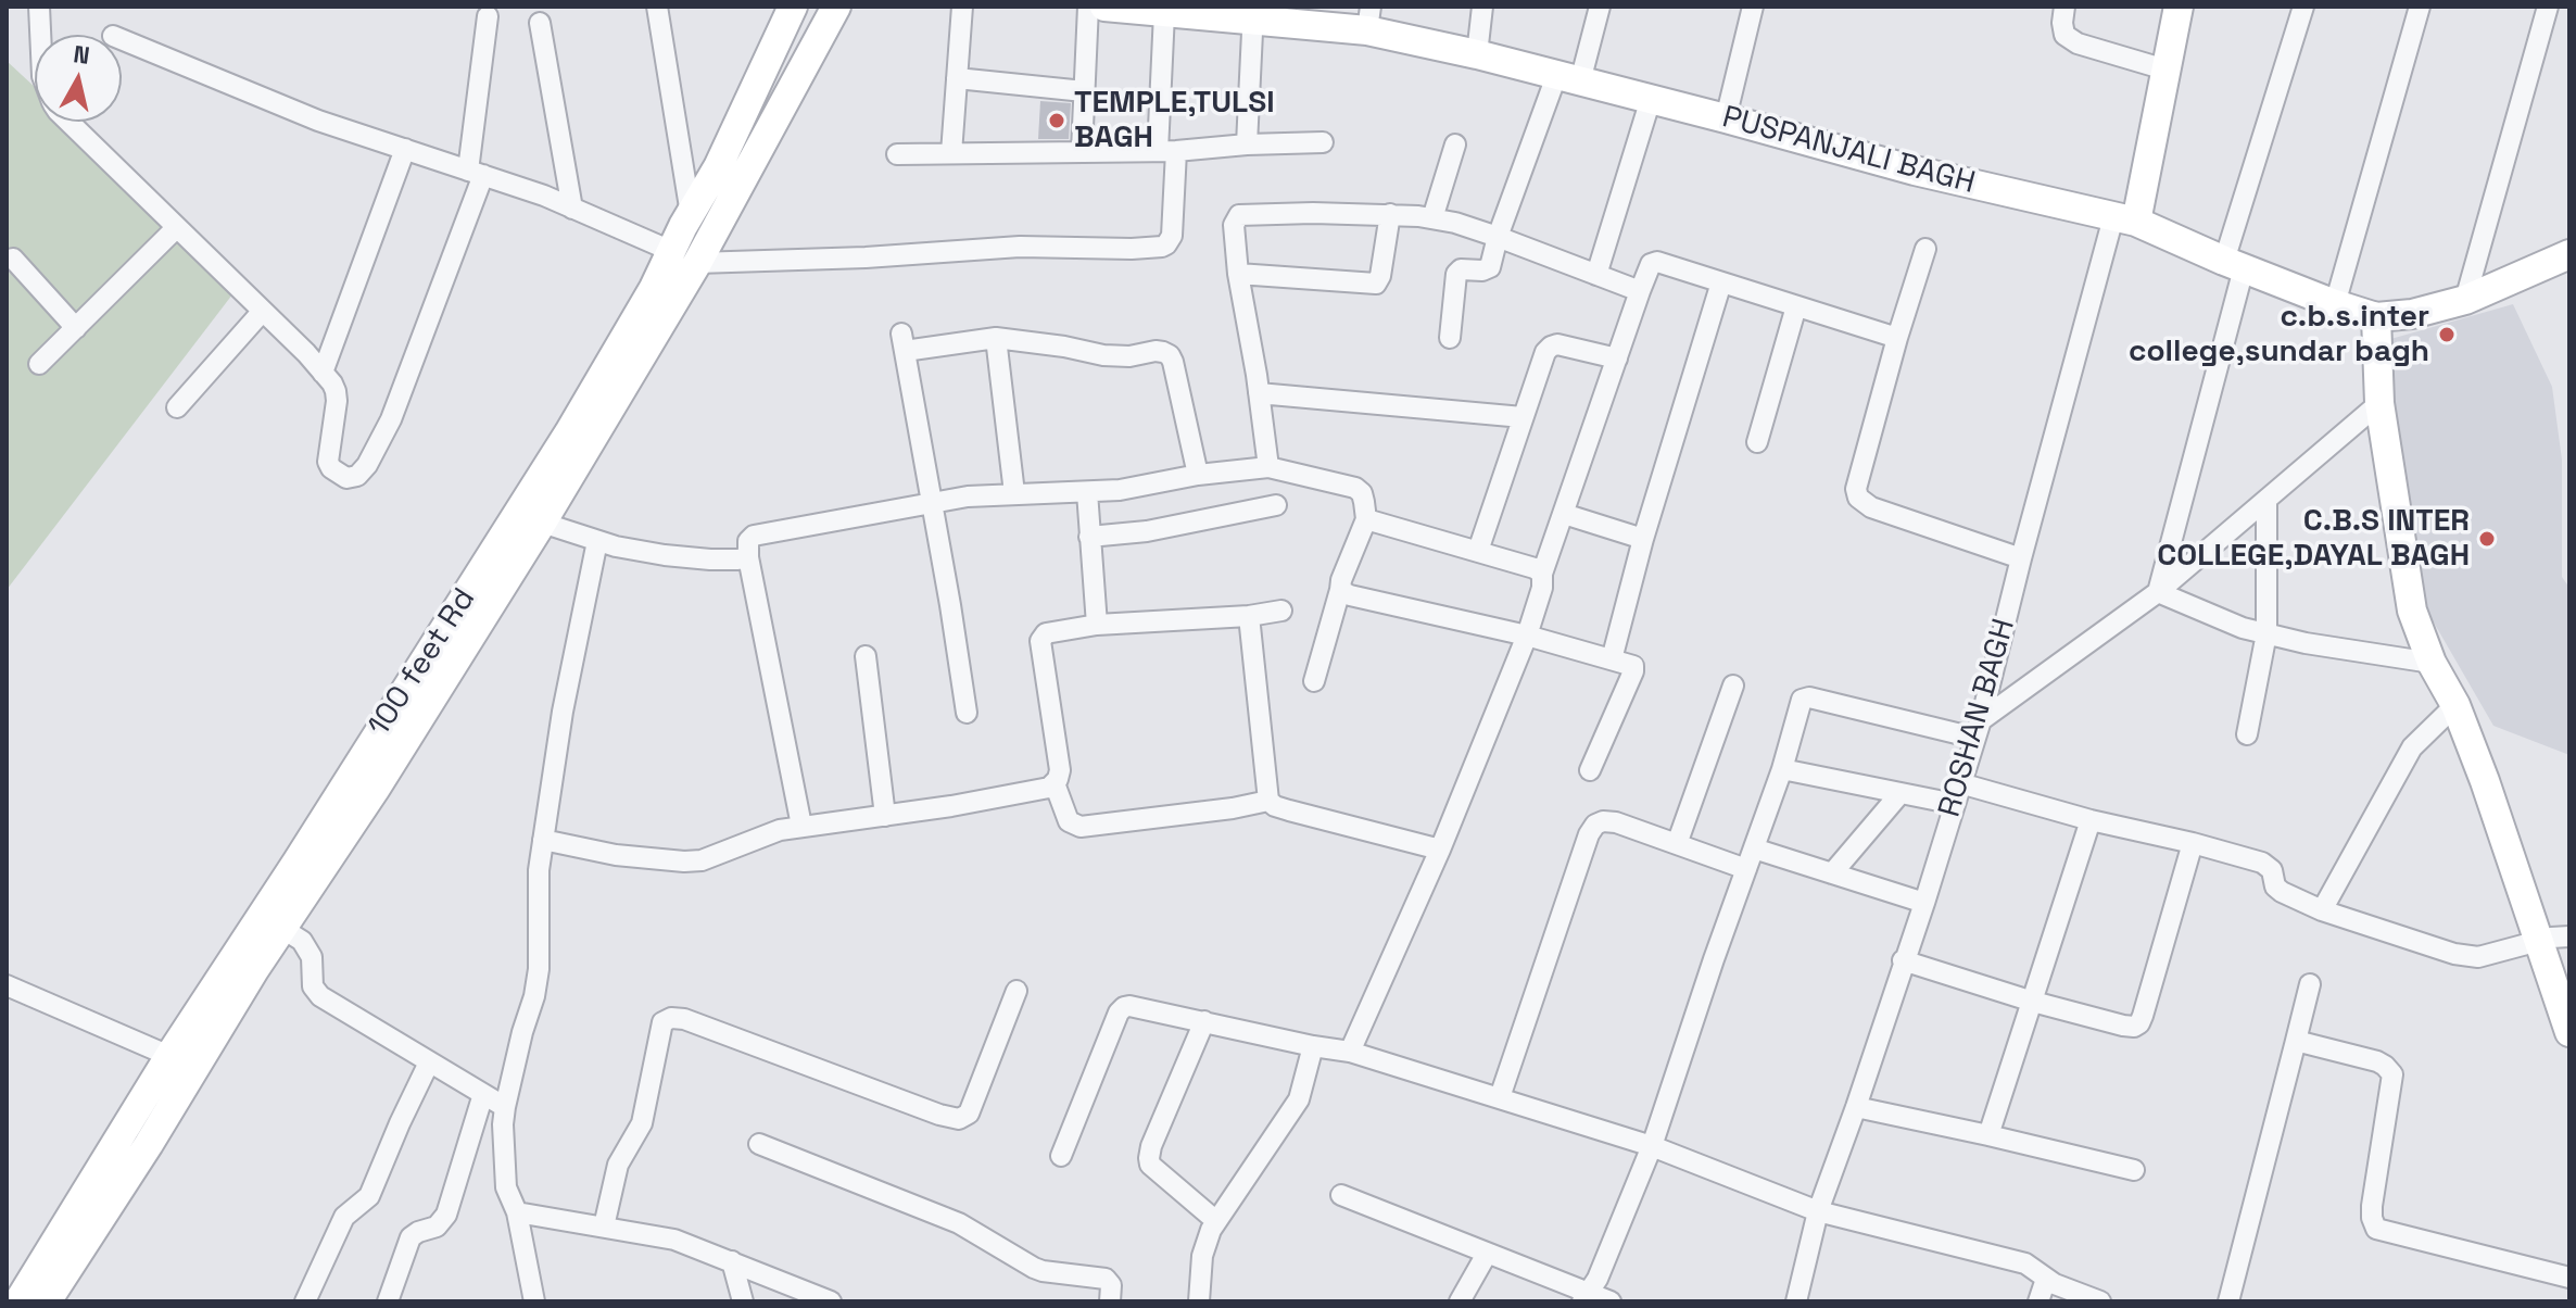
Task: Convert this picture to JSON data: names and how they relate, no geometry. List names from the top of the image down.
{
  "streets": {
    "main road": ["PUSPANJALI BAGH", "100 feet Rd"],
    "street": ["ROSHAN BAGH"]
  },
  "crossings": [
    ["PUSPANJALI BAGH", "ROSHAN BAGH"]
  ],
  "places": ["TEMPLE,TULSI BAGH", "c.b.s.inter college,sundar bagh", "C.B.S INTER COLLEGE,DAYAL BAGH"],
  "north": "top"
}
